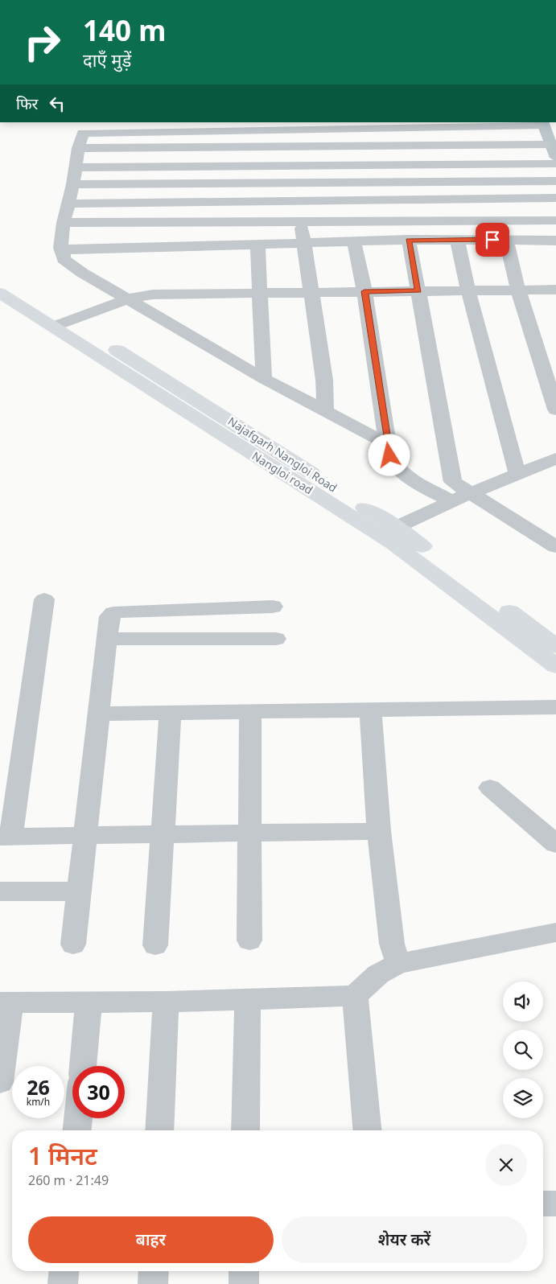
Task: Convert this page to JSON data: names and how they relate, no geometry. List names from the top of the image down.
{
  "streets": {
    "main road": ["Najafgarh Nangloi Road", "Nangloi road"]
  },
  "crossings": [
    ["Najafgarh Nangloi Road", "Nangloi road"]
  ],
  "page": {
    "turn": ["140 m", "दाएँ मुड़ें"],
    "then": "फिर",
    "speed": "26 km/h",
    "limit": "30",
    "heading": ["1 मिनट", "260 m · 21:49"],
    "buttons": ["बाहर", "शेयर करें"]
  }
}
